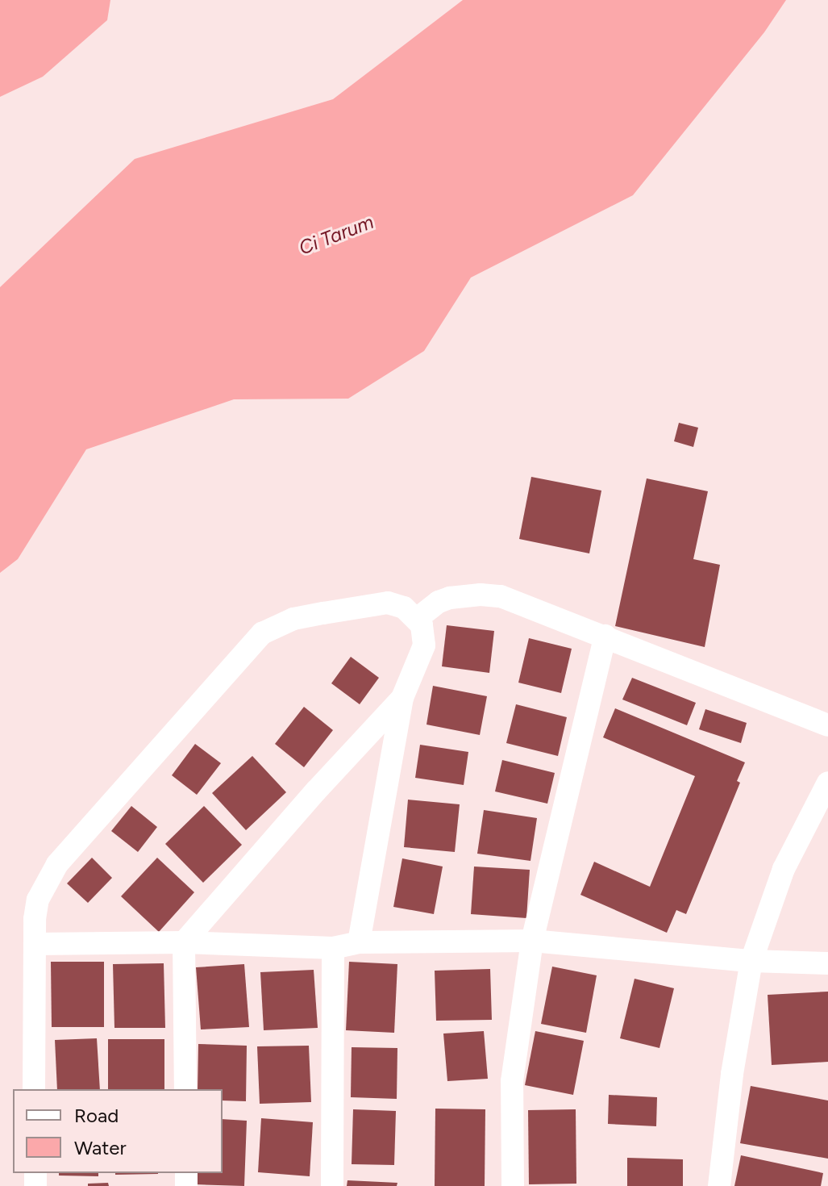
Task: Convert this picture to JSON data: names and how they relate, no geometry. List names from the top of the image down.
{
  "water": ["Ci Tarum"],
  "legend": ["Road", "Water"]
}
